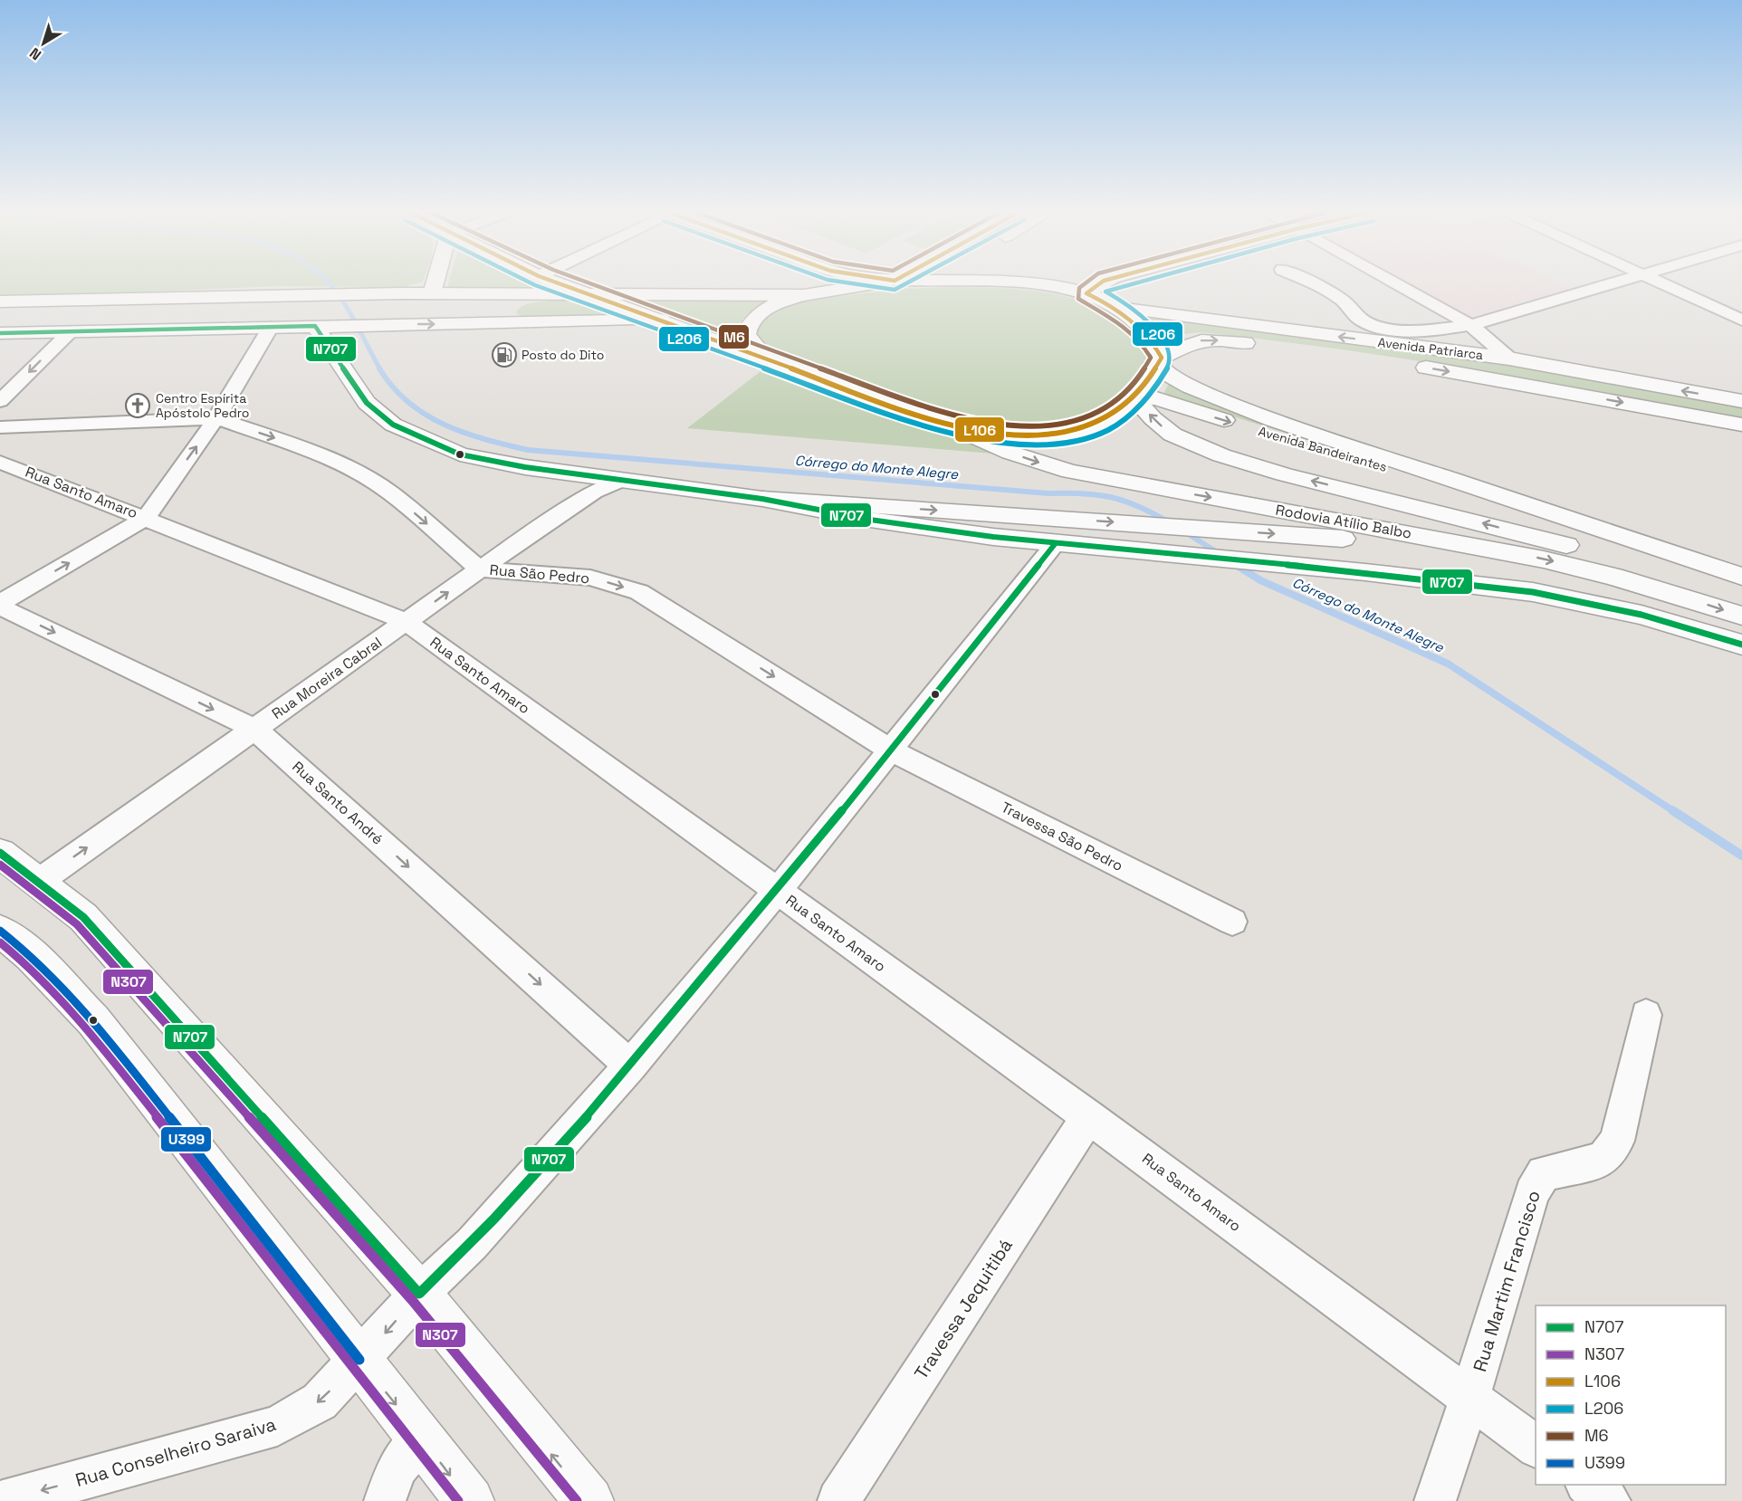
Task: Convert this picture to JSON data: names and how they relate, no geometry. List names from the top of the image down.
{
  "streets": {
    "main road": ["Avenida Patriarca", "Avenida Bandeirantes", "Rodovia Atílio Balbo"],
    "street": [
      "Rua Santo Amaro",
      "Rua São Pedro",
      "Rua Moreira Cabral",
      "Rua Santo André",
      "Travessa São Pedro",
      "Rua Martim Francisco",
      "Travessa Jequitibá",
      "Rua Conselheiro Saraiva"
    ]
  },
  "crossings": [
    ["Avenida Patriarca", "Avenida Bandeirantes"],
    ["Avenida Bandeirantes", "Rodovia Atílio Balbo"],
    ["Rua Santo Amaro", "Rua Moreira Cabral"],
    ["Rua Santo Amaro", "Rua Martim Francisco"],
    ["Rua Santo Amaro", "Travessa Jequitibá"],
    ["Rua Santo Amaro", "Rua Conselheiro Saraiva"],
    ["Rua São Pedro", "Rua Moreira Cabral"],
    ["Rua São Pedro", "Travessa São Pedro"],
    ["Rua São Pedro", "Rua Conselheiro Saraiva"],
    ["Rua Moreira Cabral", "Rua Santo André"],
    ["Rua Santo André", "Rua Conselheiro Saraiva"],
    ["Travessa São Pedro", "Rua Conselheiro Saraiva"]
  ],
  "one_way": ["Rua São Pedro", "Rua Moreira Cabral", "Rua Santo André"],
  "water": ["Córrego do Monte Alegre"],
  "places": {
    "fuel station": ["Posto do Dito"],
    "church": ["Centro Espírita Apóstolo Pedro"]
  },
  "lines": [
    "transit line L106",
    "transit line L206",
    "transit line M6",
    "transit line N707",
    "transit line N307",
    "transit line U399"
  ],
  "legend": [
    "N707",
    "N307",
    "L106",
    "L206",
    "M6",
    "U399"
  ],
  "north": "bottom left"
}
